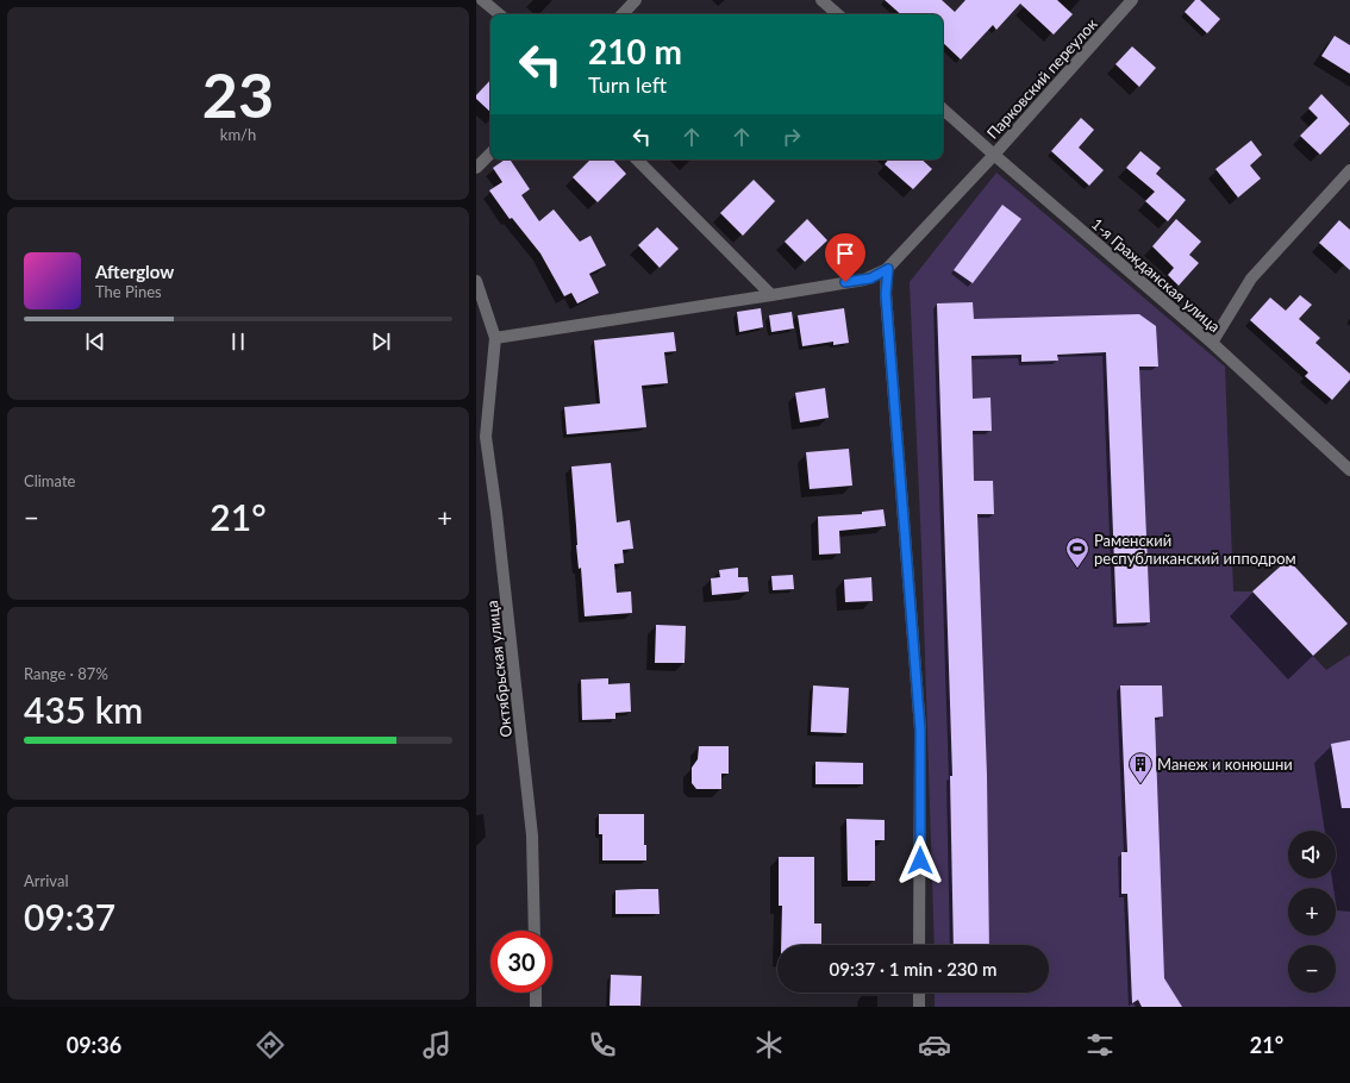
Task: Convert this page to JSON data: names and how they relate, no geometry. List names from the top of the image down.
{
  "streets": {
    "street": ["Парковский переулок", "1-я Гражданская улица", "Октябрьская улица"]
  },
  "crossings": [
    ["Парковский переулок", "1-я Гражданская улица"]
  ],
  "places": {
    "sports": ["Раменский республиканский ипподром"],
    "building": ["Манеж и конюшни"]
  },
  "page": {
    "tile": [
      ["23", "km/h"],
      "Climate",
      ["Range · 87%", "435 km"],
      ["Arrival", "09:37"]
    ],
    "turn": ["210 m", "Turn left"],
    "song": ["Afterglow", "The Pines"],
    "heat": ["−", "21°", "+"],
    "map_buttons": ["+", "−"],
    "limit": "30",
    "trip": "09:37 · 1 min · 230 m",
    "tabs": ["09:36", "21°"]
  }
}
